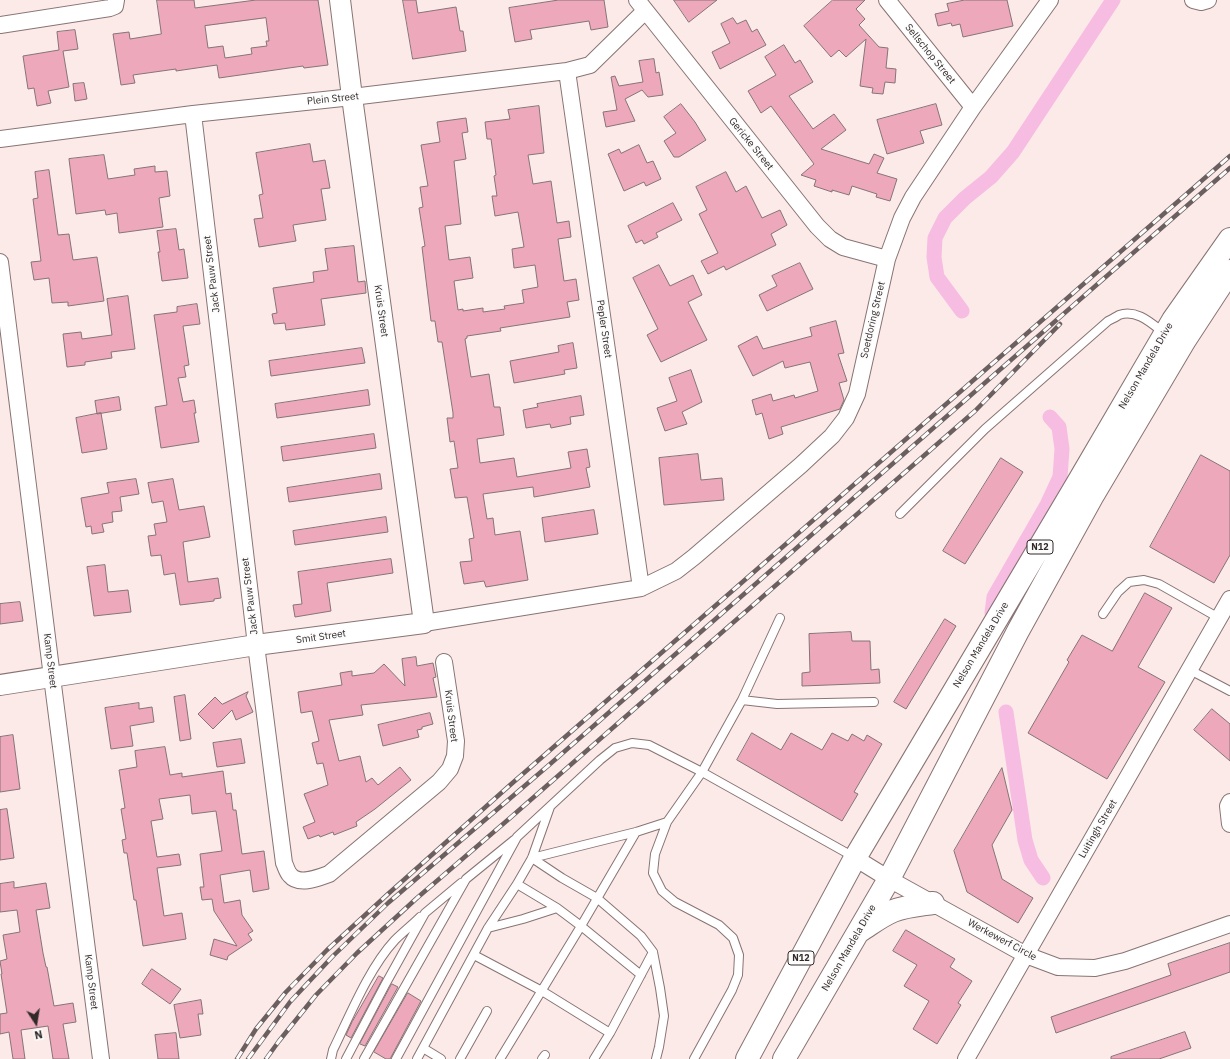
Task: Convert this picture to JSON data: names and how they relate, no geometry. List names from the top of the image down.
{
  "streets": {
    "highway": ["Nelson Mandela Drive", "N12"],
    "street": [
      "Sellschop Street",
      "Plein Street",
      "Gericke Street",
      "Jack Pauw Street",
      "Kruis Street",
      "Soetdoring Street",
      "Pepler Street",
      "Smit Street",
      "Kamp Street",
      "Luitingh Street",
      "Werkewerf Circle"
    ]
  },
  "crossings": [
    ["Sellschop Street", "Soetdoring Street"],
    ["Plein Street", "Gericke Street"],
    ["Plein Street", "Jack Pauw Street"],
    ["Plein Street", "Kruis Street"],
    ["Plein Street", "Pepler Street"],
    ["Gericke Street", "Soetdoring Street"],
    ["Jack Pauw Street", "Kruis Street"],
    ["Jack Pauw Street", "Smit Street"],
    ["Kruis Street", "Smit Street"],
    ["Soetdoring Street", "Pepler Street"],
    ["Soetdoring Street", "Smit Street"],
    ["Pepler Street", "Smit Street"],
    ["Nelson Mandela Drive", "Werkewerf Circle"],
    ["Smit Street", "Kamp Street"],
    ["Luitingh Street", "Werkewerf Circle"]
  ],
  "north": "bottom"
}
